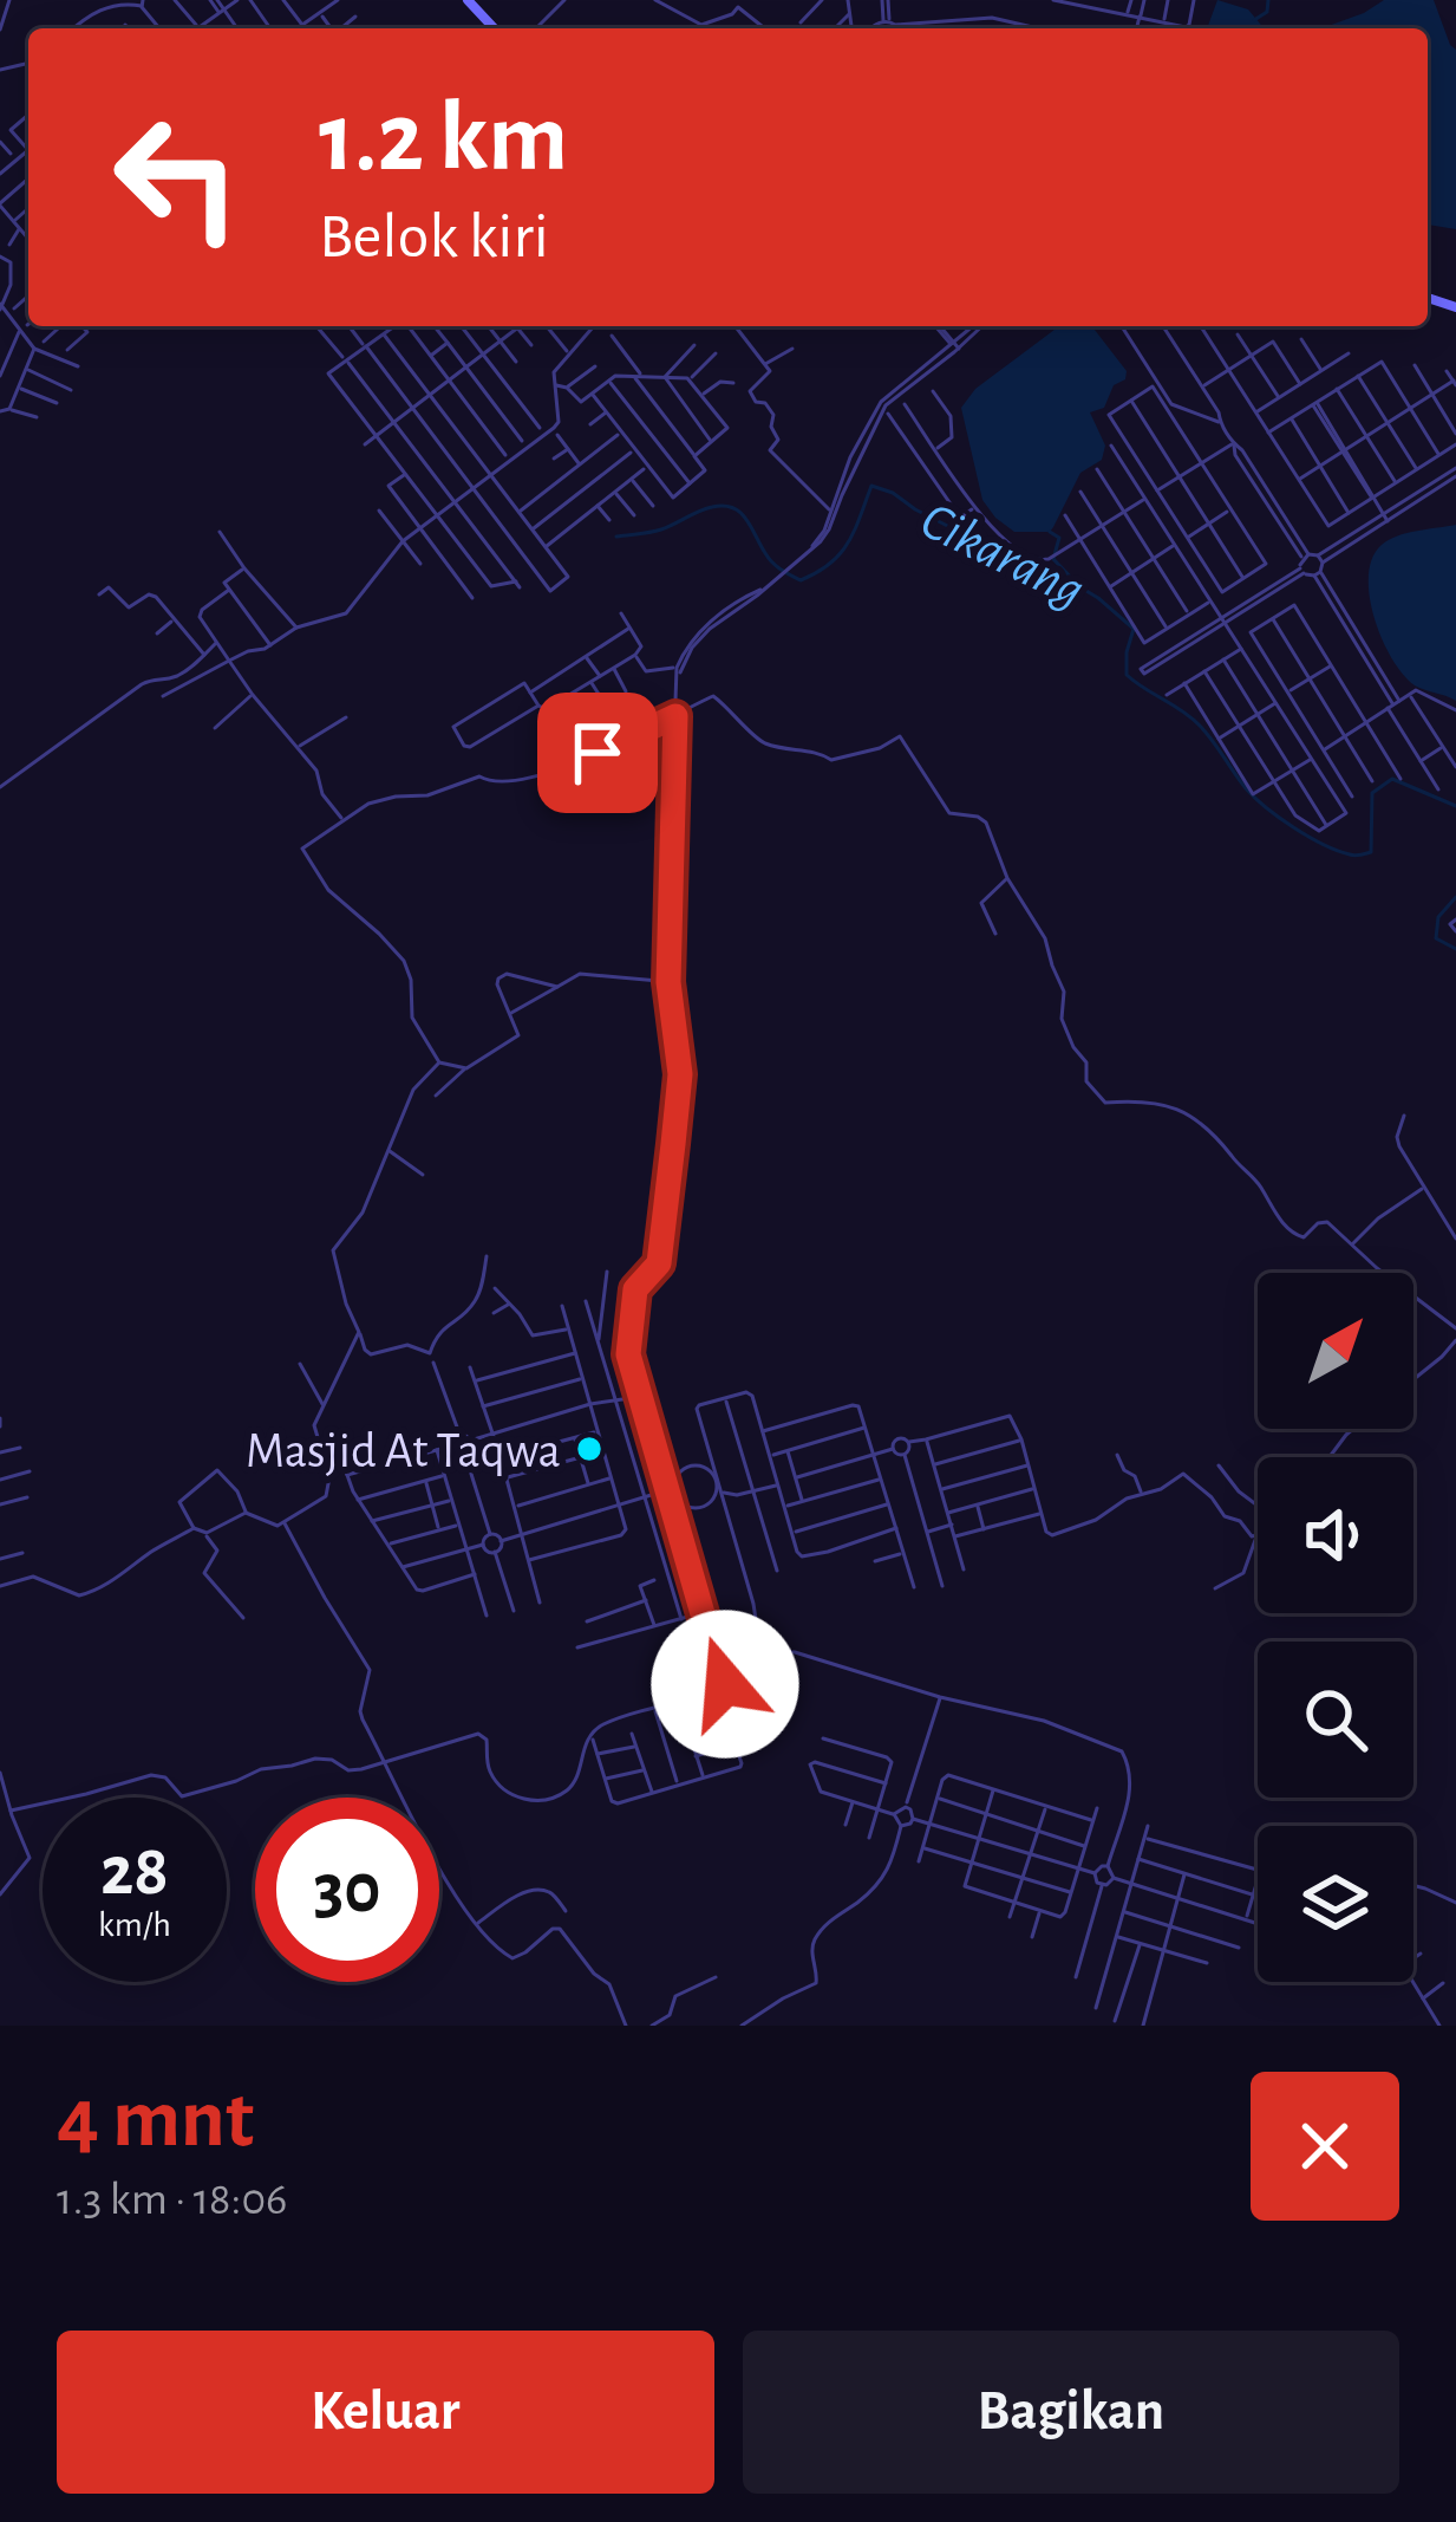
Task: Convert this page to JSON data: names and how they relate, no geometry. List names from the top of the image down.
{
  "water": ["Cikarang"],
  "places": ["Masjid At Taqwa"],
  "north": "top right",
  "page": {
    "turn": ["1.2 km", "Belok kiri"],
    "speed": "28 km/h",
    "limit": "30",
    "heading": ["4 mnt", "1.3 km · 18:06"],
    "buttons": ["Keluar", "Bagikan"]
  }
}
